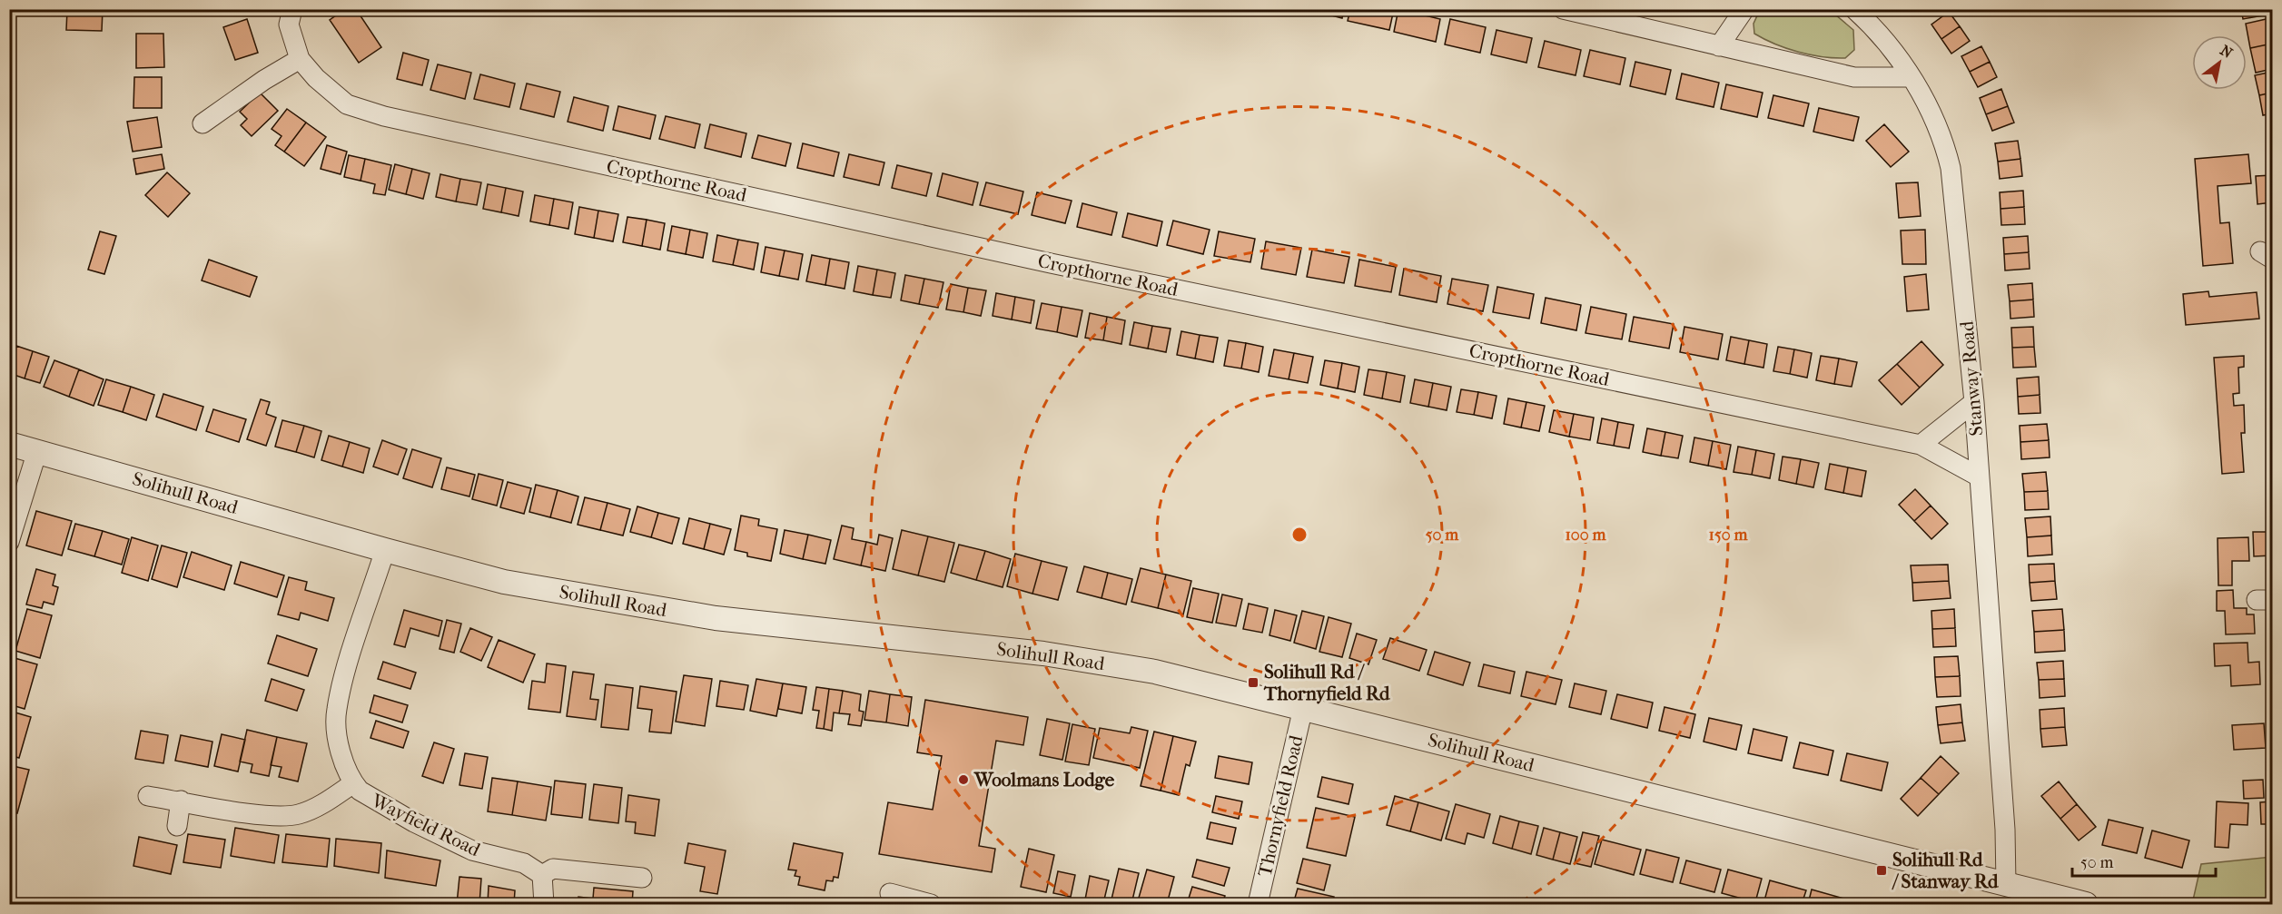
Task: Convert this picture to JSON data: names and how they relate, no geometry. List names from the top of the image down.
{
  "streets": {
    "street": [
      "Cropthorne Road",
      "Stanway Road",
      "Solihull Road",
      "Thornyfield Road",
      "Wayfield Road"
    ]
  },
  "crossings": [
    ["Cropthorne Road", "Stanway Road"],
    ["Stanway Road", "Solihull Road"],
    ["Solihull Road", "Thornyfield Road"],
    ["Solihull Road", "Wayfield Road"]
  ],
  "places": {
    "transit": ["Solihull Rd / Thornyfield Rd", "Solihull Rd / Stanway Rd"],
    "other": ["Woolmans Lodge"]
  },
  "scale_bar": "50 m",
  "north": "top right",
  "rings": ["50 m", "100 m", "150 m"]
}
